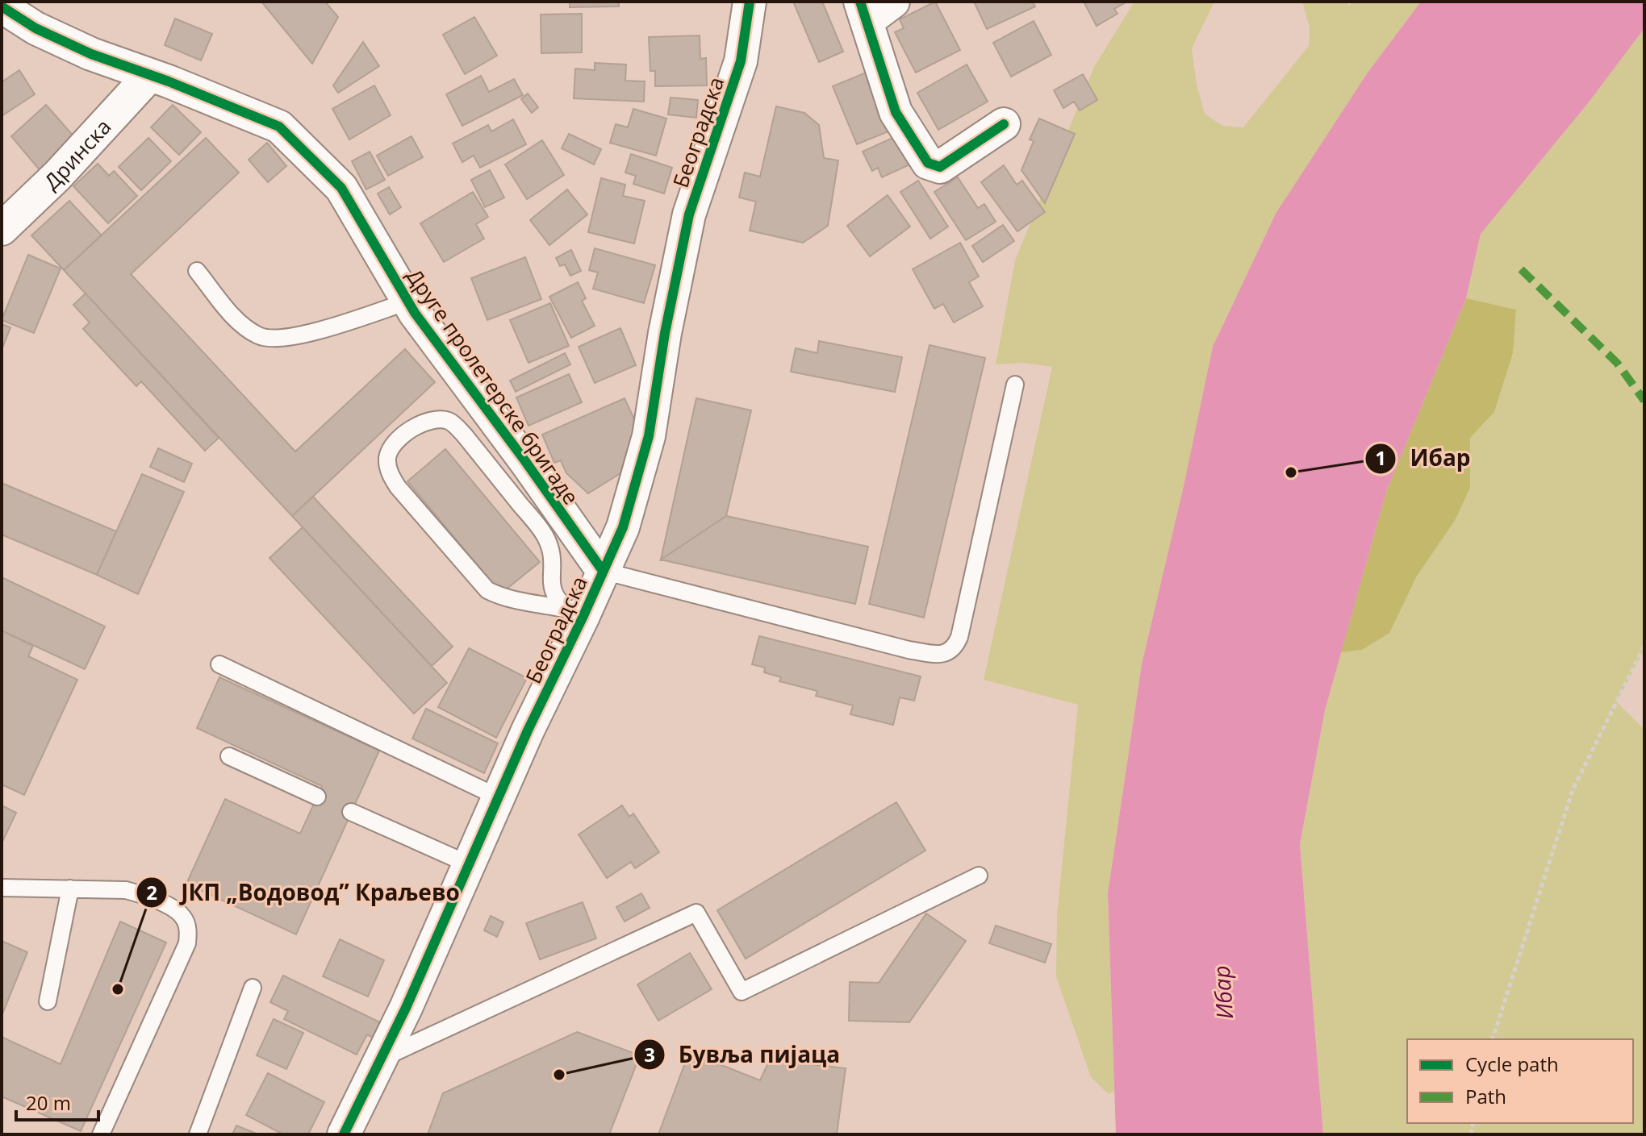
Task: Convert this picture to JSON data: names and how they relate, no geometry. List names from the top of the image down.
{
  "streets": {
    "street": ["Београдска", "Дринска", "Друге пролетерске бригаде"]
  },
  "crossings": [
    ["Београдска", "Друге пролетерске бригаде"],
    ["Дринска", "Друге пролетерске бригаде"]
  ],
  "water": ["Ибар"],
  "places": ["Ибар", "ЈКП „Водовод” Краљево", "Бувља пијаца"],
  "legend": ["Cycle path", "Path"],
  "scale_bar": "20 m"
}
